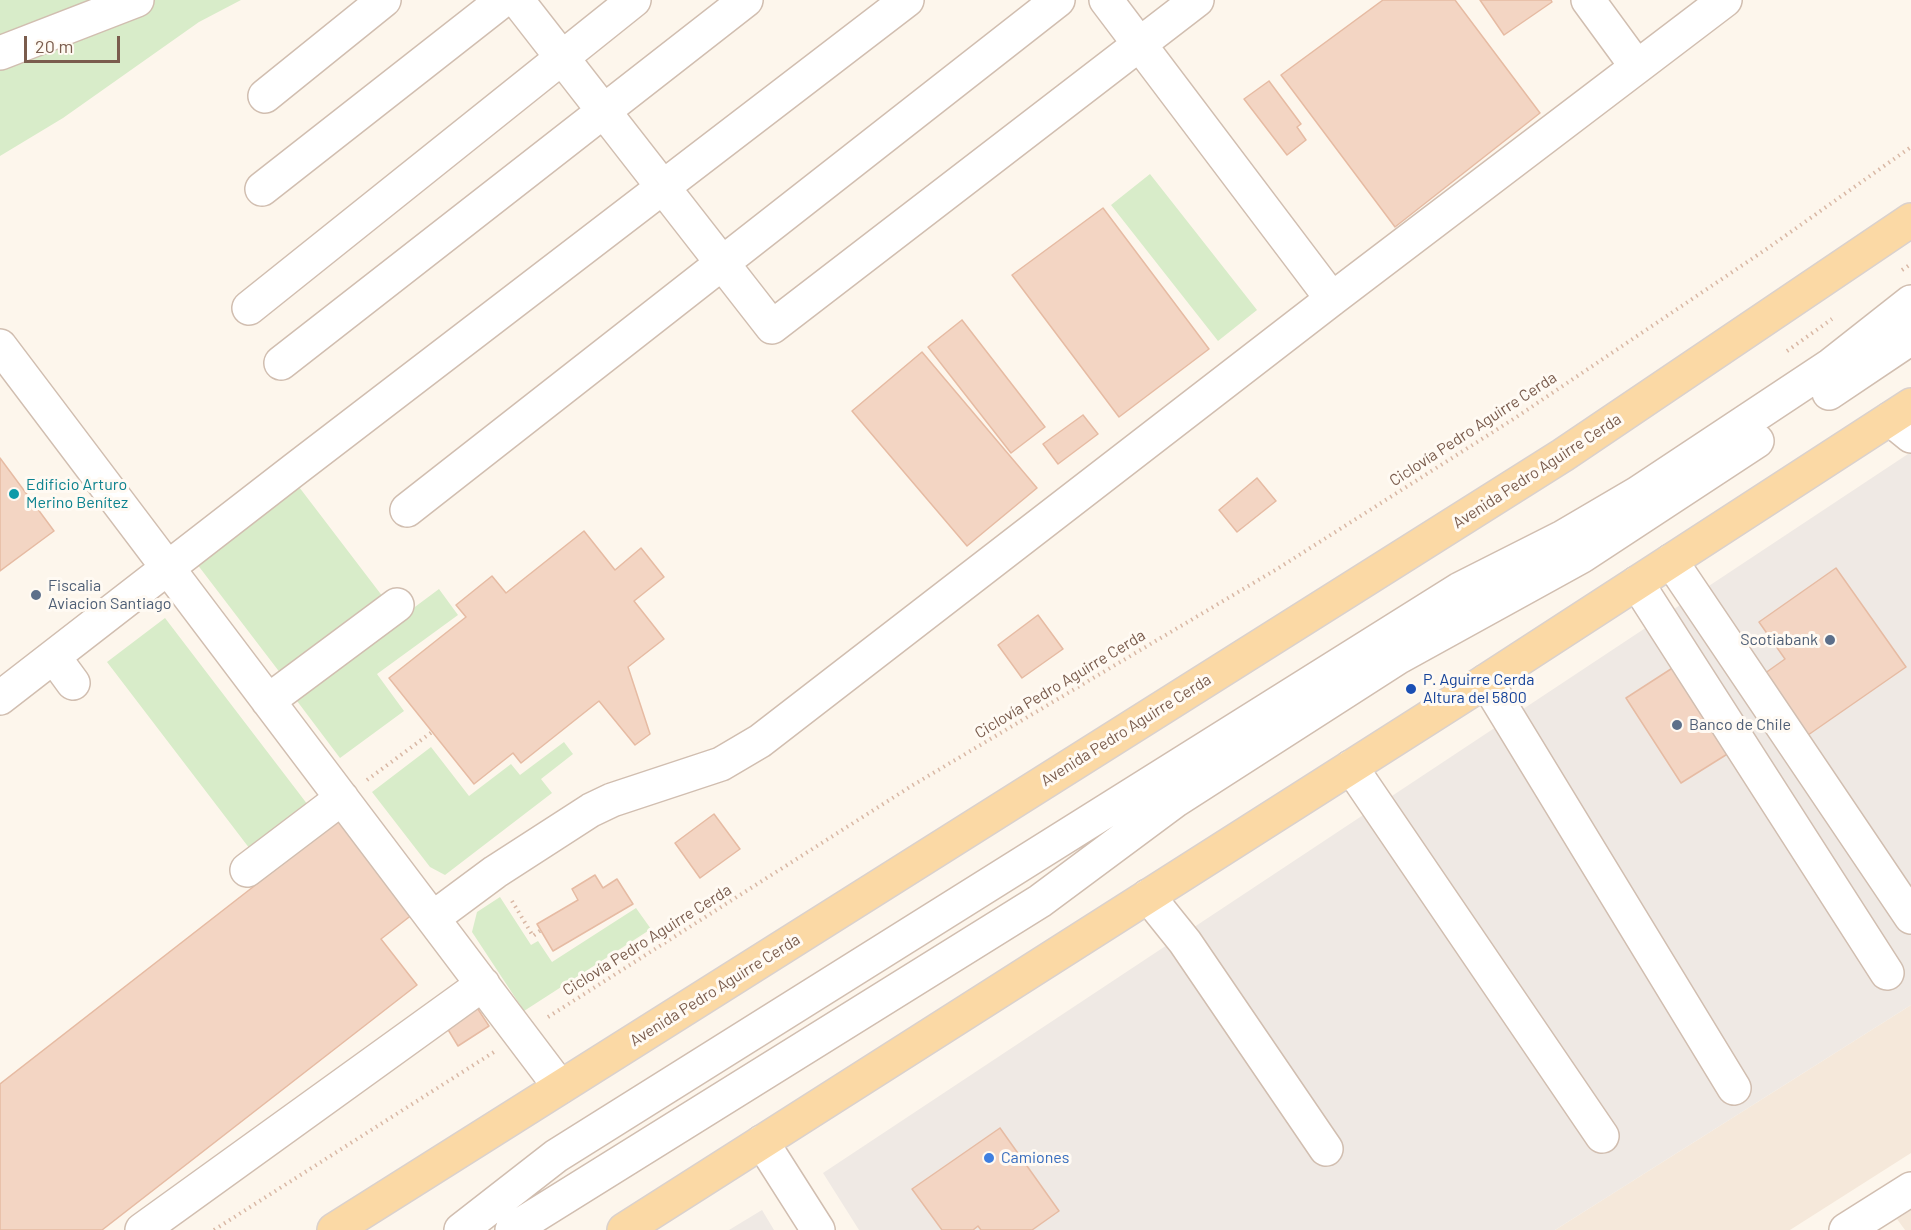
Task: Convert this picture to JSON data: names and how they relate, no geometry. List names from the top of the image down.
{
  "streets": {
    "main road": ["Avenida Pedro Aguirre Cerda"],
    "path": ["Ciclovía Pedro Aguirre Cerda"]
  },
  "places": [
    "Edificio Arturo Merino Benítez",
    "Fiscalia Aviacion Santiago",
    "Scotiabank",
    "P. Aguirre Cerda Altura del 5800",
    "Banco de Chile",
    "Camiones"
  ],
  "scale_bar": "20 m"
}
